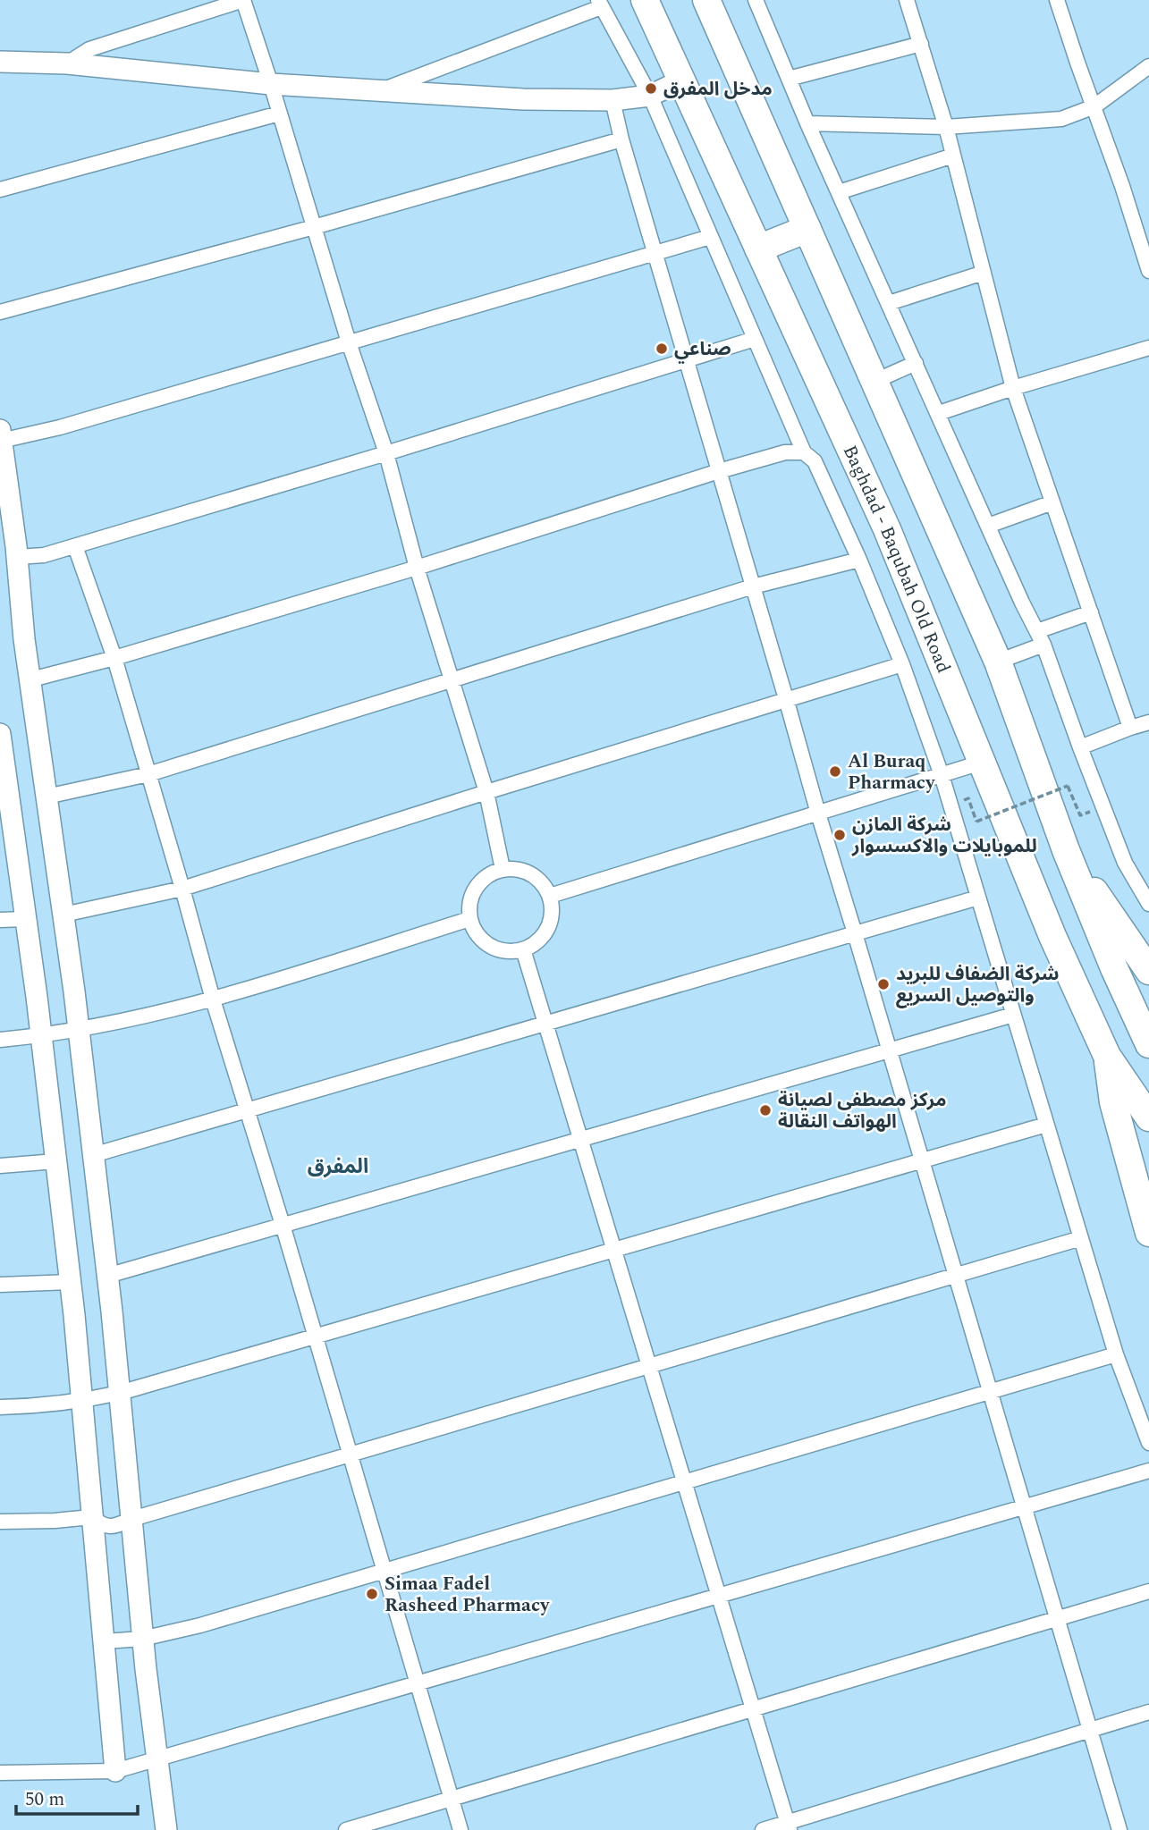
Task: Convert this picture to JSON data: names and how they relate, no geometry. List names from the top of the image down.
{
  "streets": {
    "highway": ["Baghdad - Baqubah Old Road"]
  },
  "districts": ["المفرق"],
  "places": [
    "مدخل المفرق",
    "صناعي",
    "Al Buraq Pharmacy",
    "شركة المازن للموبايلات والاكسسوار",
    "شركة الضفاف للبريد والتوصيل السريع",
    "مركز مصطفى لصيانة الهواتف النقالة",
    "Simaa Fadel Rasheed Pharmacy"
  ],
  "scale_bar": "50 m"
}
